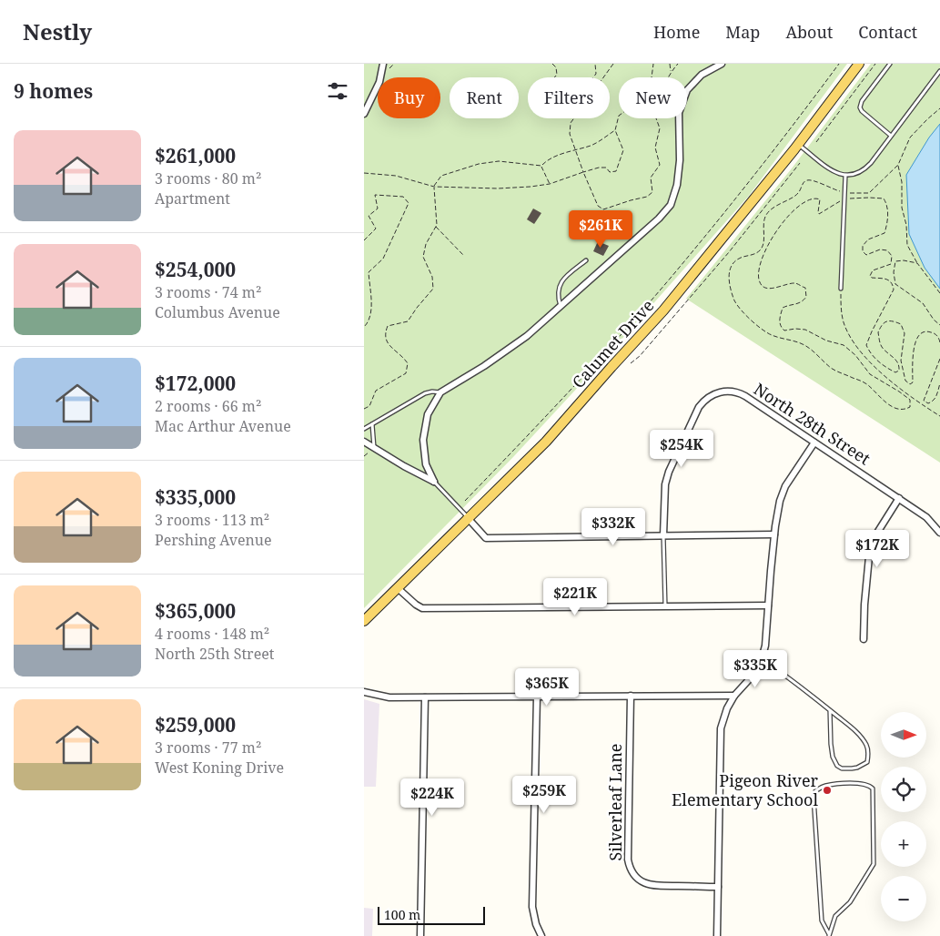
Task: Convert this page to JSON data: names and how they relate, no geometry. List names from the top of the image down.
{
  "streets": {
    "main road": ["Calumet Drive"],
    "street": ["North 28th Street", "Silverleaf Lane"]
  },
  "places": ["Pigeon River Elementary School"],
  "scale_bar": "100 m",
  "north": "right",
  "page": {
    "header": "Nestly",
    "nav": [
      "Home",
      "Map",
      "About",
      "Contact"
    ],
    "heading": "9 homes",
    "chip": [
      "Buy",
      "Rent",
      "Filters",
      "New"
    ],
    "list": [
      {
        "name": "$261,000",
        "note": "3 rooms · 80 m² · Apartment"
      },
      {
        "name": "$254,000",
        "note": "3 rooms · 74 m² · Columbus Avenue"
      },
      {
        "name": "$172,000",
        "note": "2 rooms · 66 m² · Mac Arthur Avenue"
      },
      {
        "name": "$335,000",
        "note": "3 rooms · 113 m² · Pershing Avenue"
      },
      {
        "name": "$365,000",
        "note": "4 rooms · 148 m² · North 25th Street"
      },
      {
        "name": "$259,000",
        "note": "3 rooms · 77 m² · West Koning Drive"
      }
    ],
    "price": [
      "$261K",
      "$254K",
      "$332K",
      "$172K",
      "$221K",
      "$335K",
      "$365K",
      "$259K",
      "$224K"
    ],
    "map_buttons": ["+", "−"],
    "scale": "100 m"
  }
}
